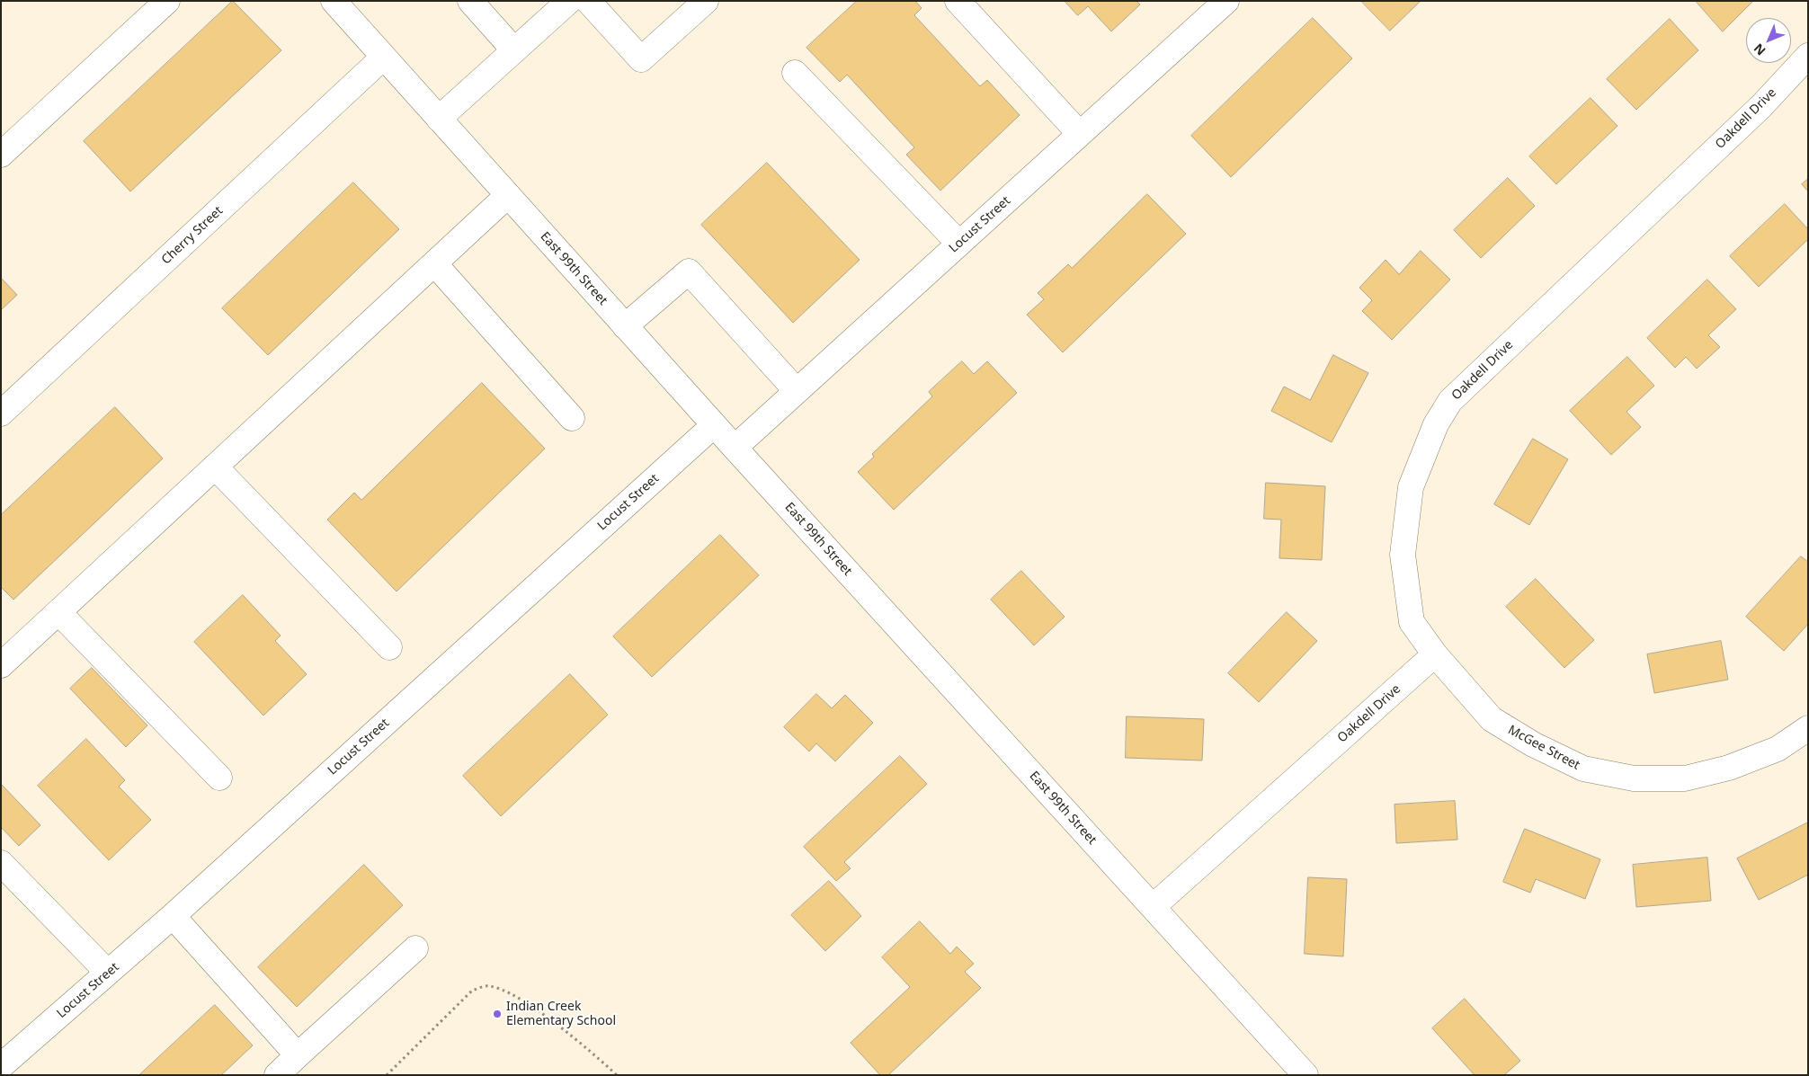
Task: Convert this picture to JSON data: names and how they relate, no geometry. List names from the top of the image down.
{
  "streets": {
    "street": [
      "Oakdell Drive",
      "Locust Street",
      "Cherry Street",
      "East 99th Street",
      "McGee Street"
    ]
  },
  "crossings": [
    ["Oakdell Drive", "East 99th Street"],
    ["Oakdell Drive", "McGee Street"],
    ["Locust Street", "East 99th Street"],
    ["Cherry Street", "East 99th Street"]
  ],
  "places": ["Indian Creek Elementary School"],
  "north": "bottom left"
}
